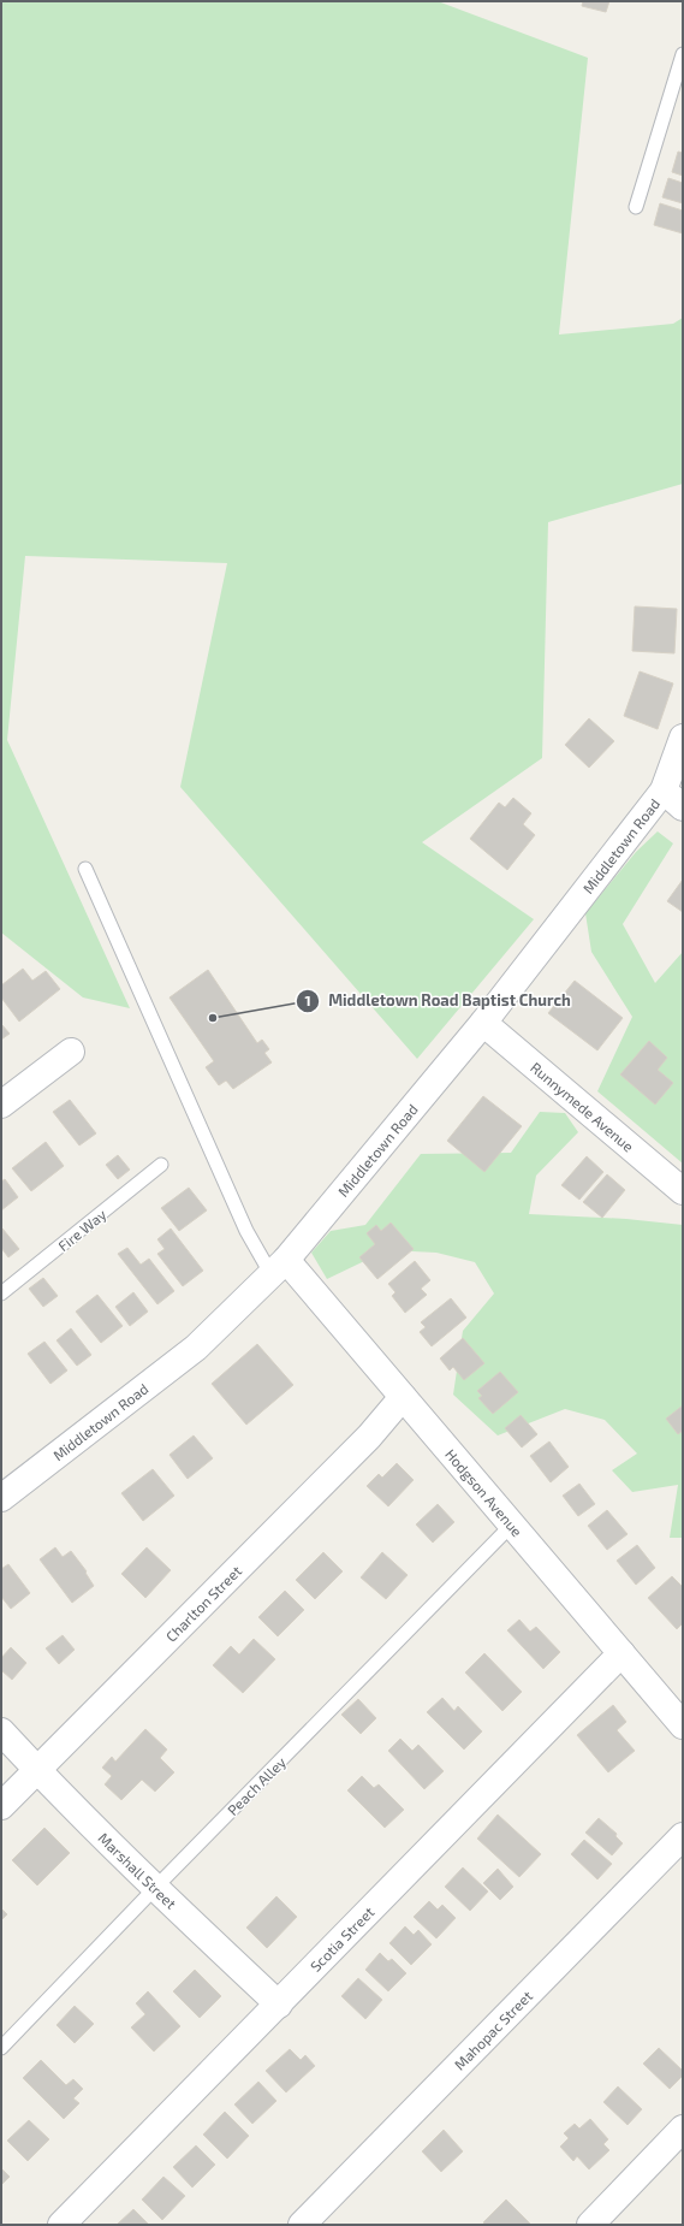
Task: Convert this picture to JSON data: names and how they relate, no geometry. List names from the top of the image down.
{
  "streets": {
    "street": [
      "Middletown Road",
      "Runnymede Avenue",
      "Hodgson Avenue",
      "Charlton Street",
      "Marshall Street",
      "Scotia Street",
      "Mahopac Street"
    ],
    "lane": ["Fire Way", "Peach Alley"]
  },
  "crossings": [
    ["Middletown Road", "Runnymede Avenue"],
    ["Middletown Road", "Hodgson Avenue"],
    ["Hodgson Avenue", "Charlton Street"],
    ["Hodgson Avenue", "Peach Alley"],
    ["Hodgson Avenue", "Scotia Street"],
    ["Charlton Street", "Marshall Street"],
    ["Peach Alley", "Marshall Street"],
    ["Marshall Street", "Scotia Street"]
  ],
  "places": ["Middletown Road Baptist Church"]
}
